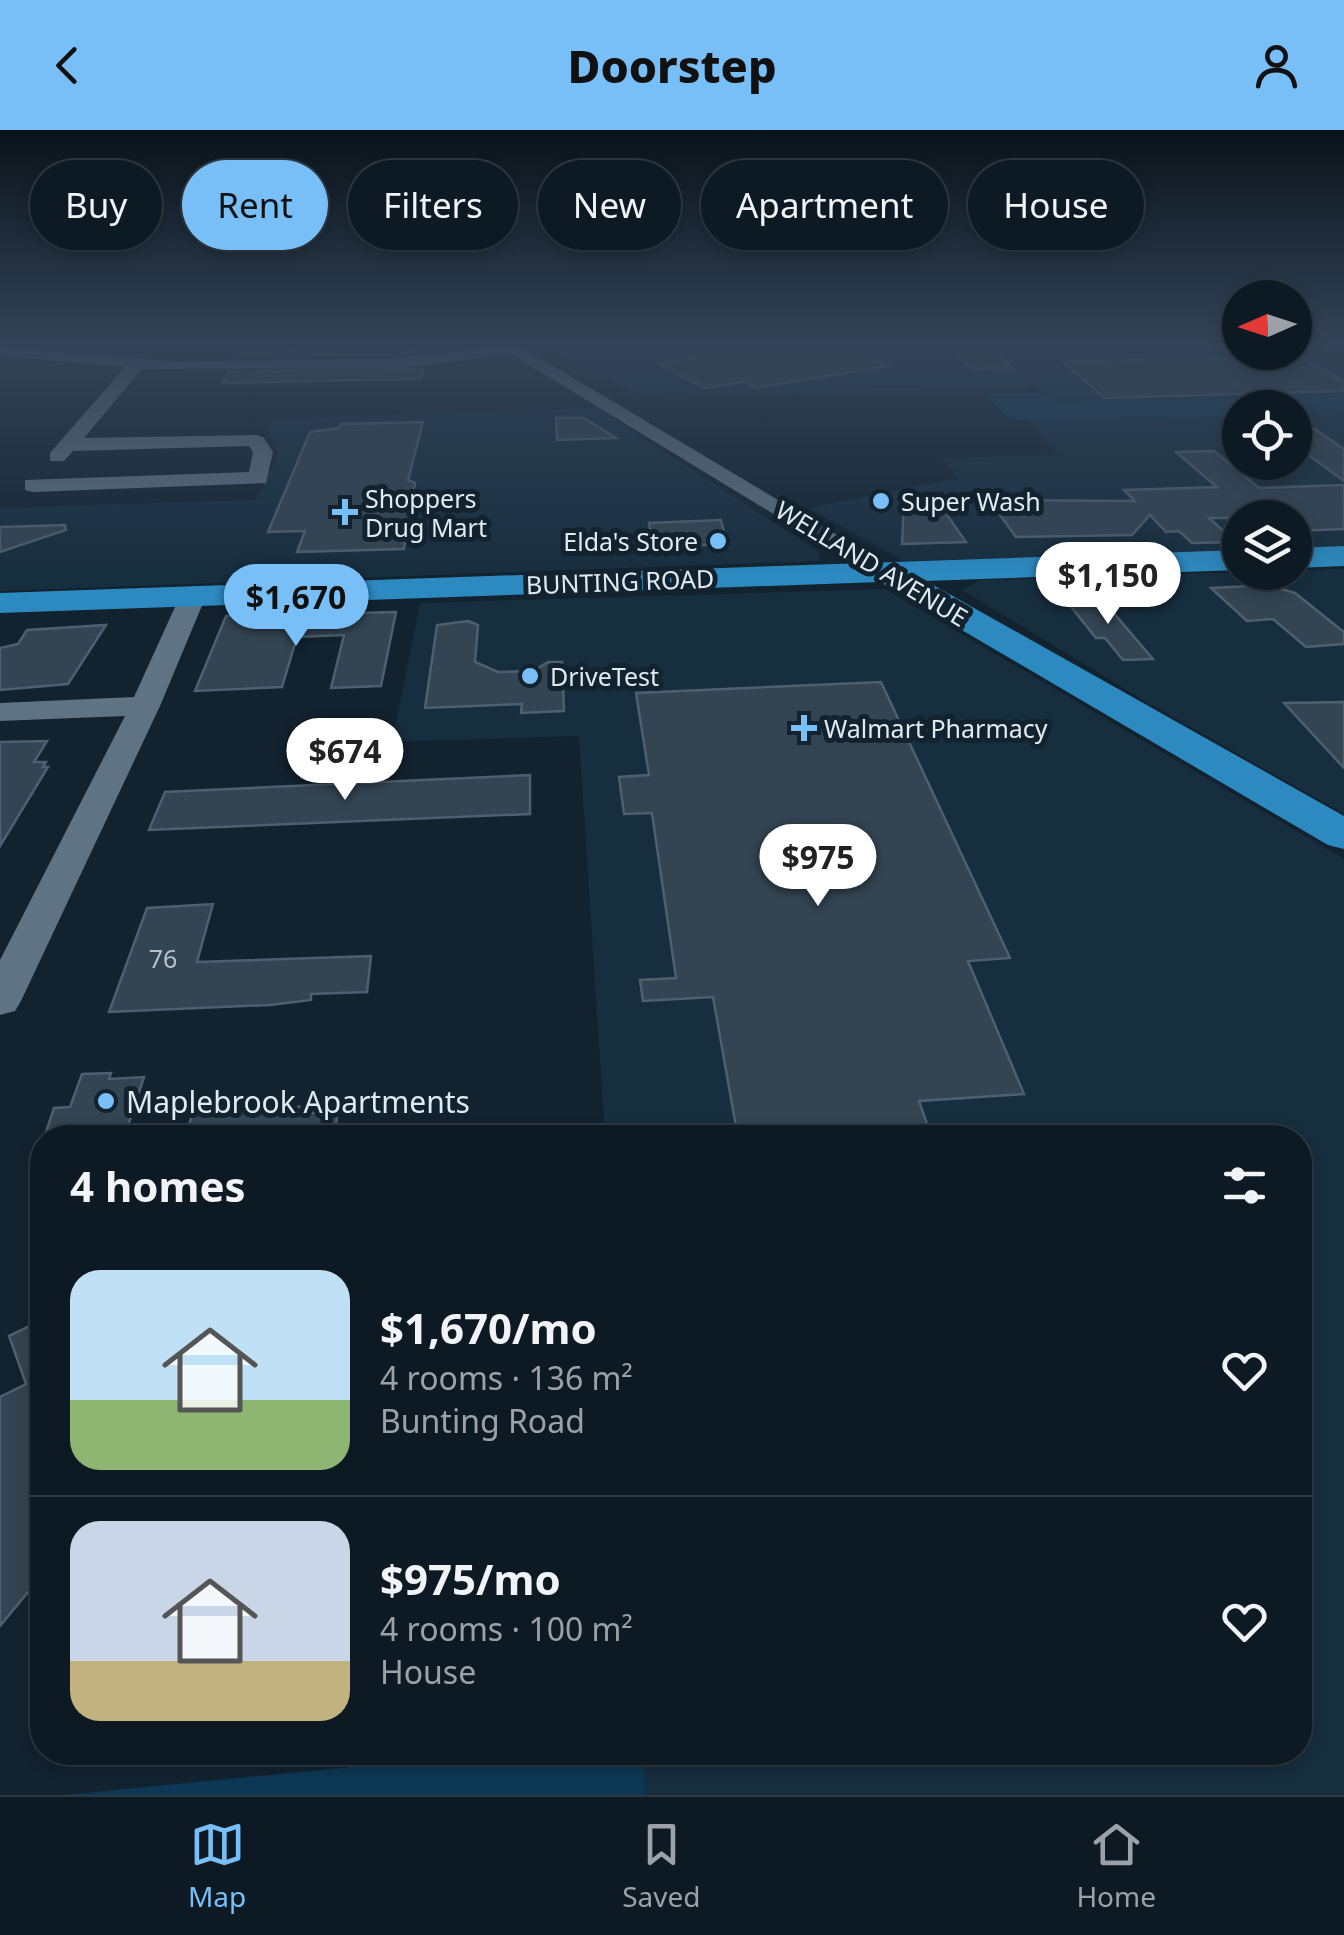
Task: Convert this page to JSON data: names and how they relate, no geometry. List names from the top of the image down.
{
  "streets": {
    "main road": ["WELLAND AVENUE", "BUNTING ROAD"]
  },
  "crossings": [
    ["WELLAND AVENUE", "BUNTING ROAD"]
  ],
  "places": {
    "other": [
      "Super Wash",
      "Elda's Store",
      "DriveTest",
      "Maplebrook Apartments"
    ],
    "health": ["Shoppers Drug Mart", "Walmart Pharmacy"]
  },
  "house_numbers": ["76"],
  "north": "left",
  "page": {
    "header": "Doorstep",
    "chip": [
      "Buy",
      "Rent",
      "Filters",
      "New",
      "Apartment",
      "House"
    ],
    "price": [
      "$1,150",
      "$1,670",
      "$674",
      "$975"
    ],
    "heading": "4 homes",
    "list": [
      {
        "name": "$1,670/mo",
        "note": "4 rooms · 136 m² · Bunting Road"
      },
      {
        "name": "$975/mo",
        "note": "4 rooms · 100 m² · House"
      }
    ],
    "tabs": ["Map", "Saved", "Home"]
  }
}
